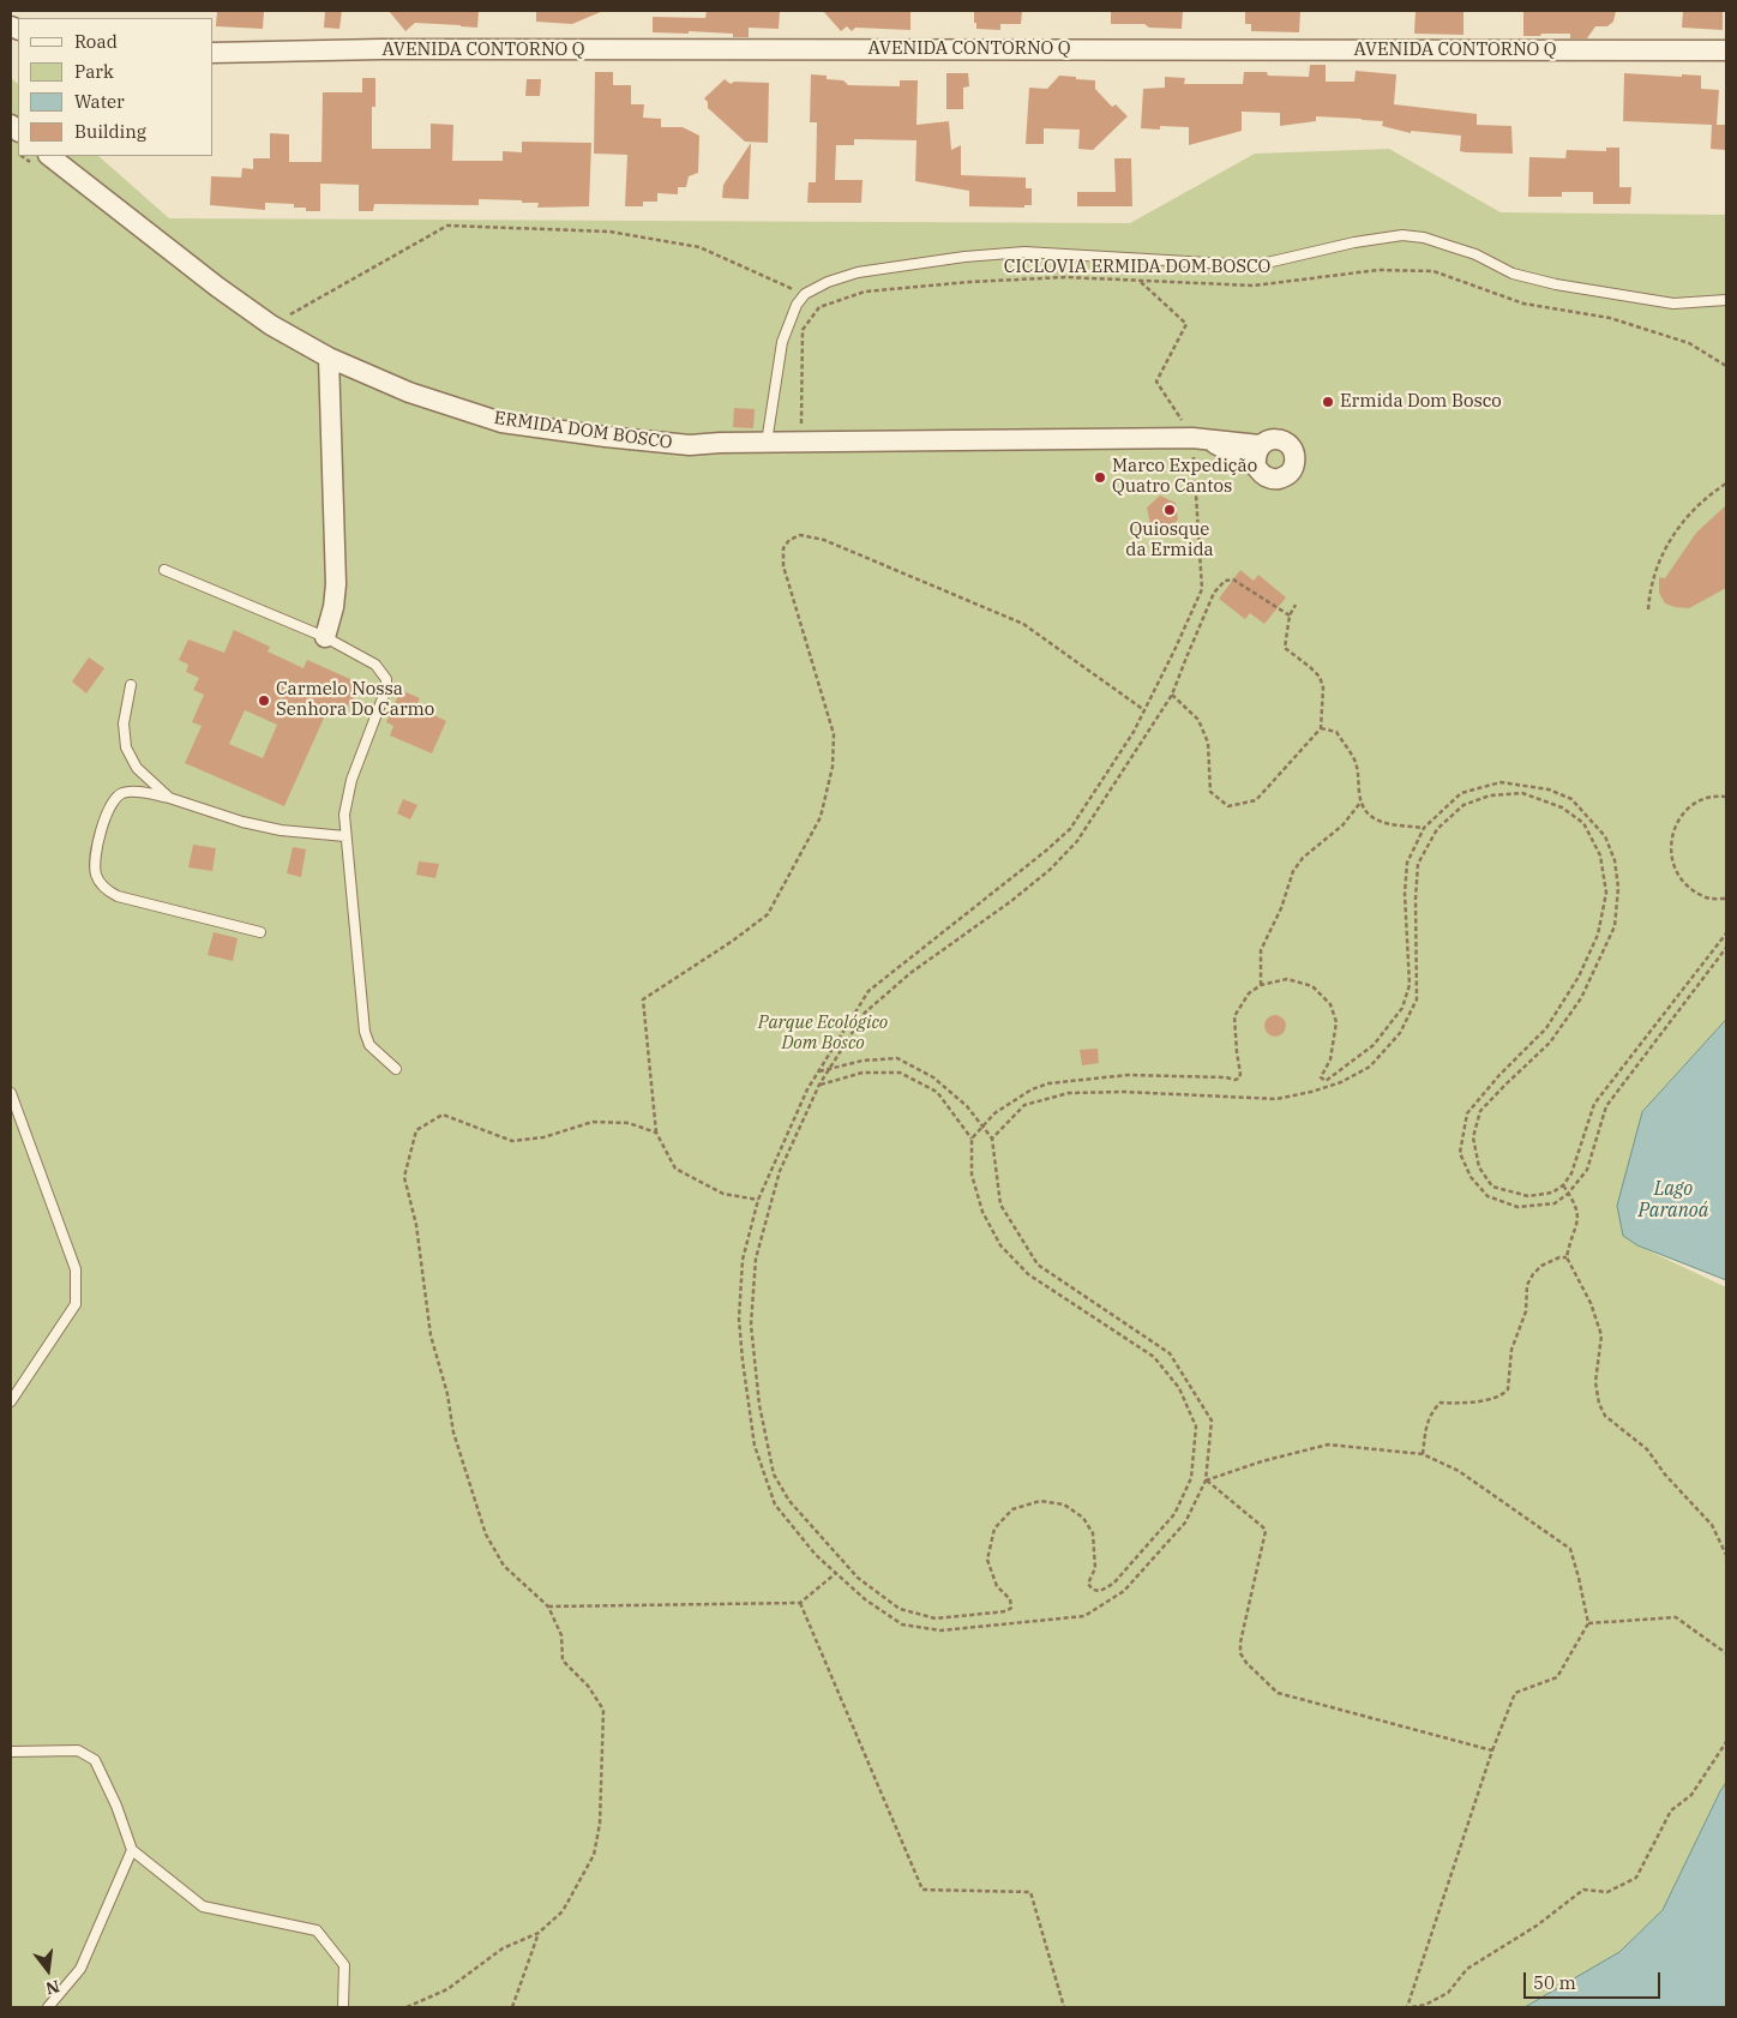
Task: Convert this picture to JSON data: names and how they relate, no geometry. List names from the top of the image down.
{
  "streets": {
    "street": ["AVENIDA CONTORNO Q", "ERMIDA DOM BOSCO"],
    "path": ["CICLOVIA ERMIDA DOM BOSCO"]
  },
  "crossings": [
    ["CICLOVIA ERMIDA DOM BOSCO", "ERMIDA DOM BOSCO"]
  ],
  "water": ["Lago Paranoá"],
  "parks": ["Parque Ecológico Dom Bosco"],
  "places": [
    "Ermida Dom Bosco",
    "Marco Expedição Quatro Cantos",
    "Quiosque da Ermida",
    "Carmelo Nossa Senhora Do Carmo"
  ],
  "legend": [
    "Road",
    "Park",
    "Water",
    "Building"
  ],
  "scale_bar": "50 m",
  "north": "bottom"
}
